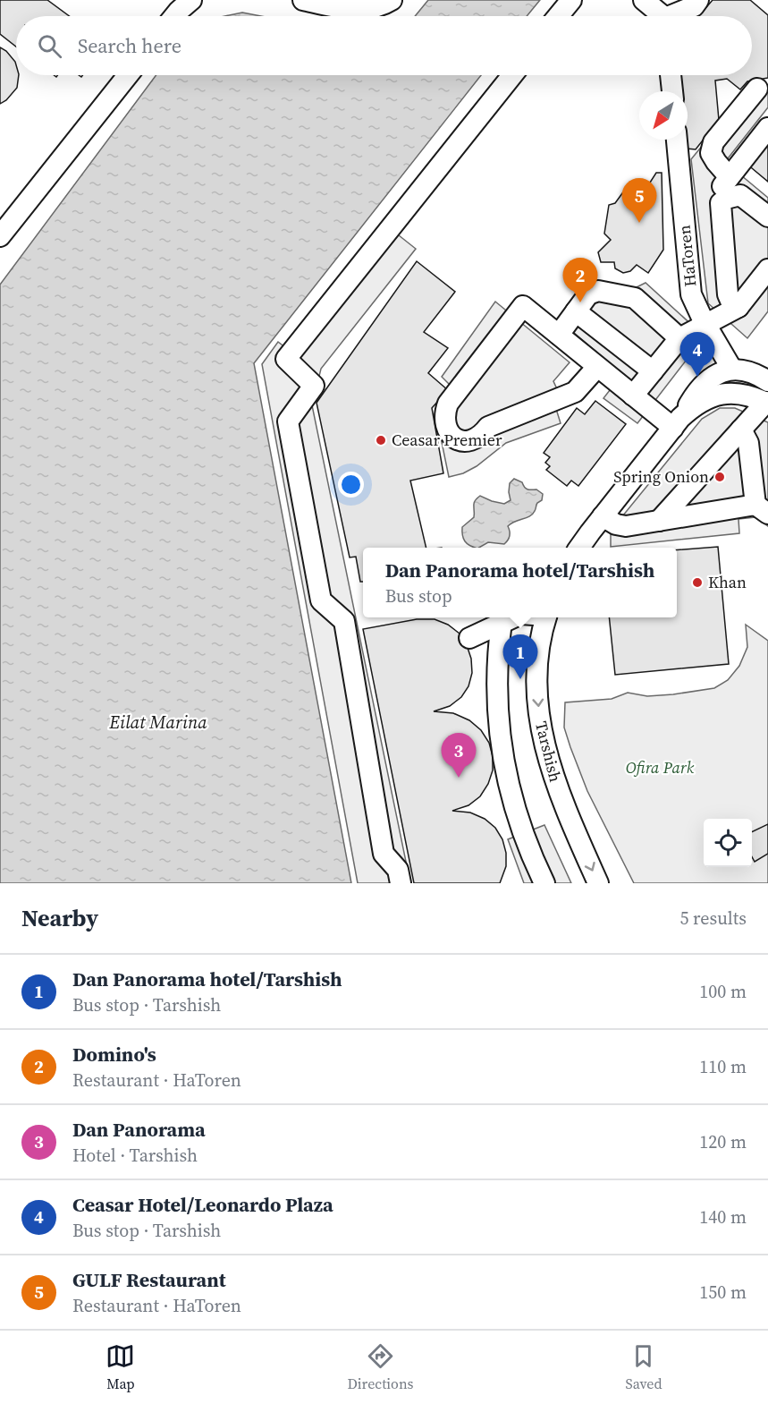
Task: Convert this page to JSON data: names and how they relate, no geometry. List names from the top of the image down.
{
  "streets": {
    "street": ["HaToren", "Tarshish"]
  },
  "water": ["Eilat Marina"],
  "parks": ["Ofira Park"],
  "places": ["Ceasar Premier", "Spring Onion", "Khan"],
  "north": "bottom left",
  "page": {
    "search": "Search here",
    "pins": [
      "5",
      "2",
      "4",
      "1",
      "3"
    ],
    "popup": ["Dan Panorama hotel/Tarshish", "Bus stop"],
    "heading": ["Nearby", "5 results"],
    "list": [
      {
        "mark": "1",
        "name": "Dan Panorama hotel/Tarshish",
        "note": "Bus stop · Tarshish",
        "value": "100 m"
      },
      {
        "mark": "2",
        "name": "Domino's",
        "note": "Restaurant · HaToren",
        "value": "110 m"
      },
      {
        "mark": "3",
        "name": "Dan Panorama",
        "note": "Hotel · Tarshish",
        "value": "120 m"
      },
      {
        "mark": "4",
        "name": "Ceasar Hotel/Leonardo Plaza",
        "note": "Bus stop · Tarshish",
        "value": "140 m"
      },
      {
        "mark": "5",
        "name": "GULF Restaurant",
        "note": "Restaurant · HaToren",
        "value": "150 m"
      }
    ],
    "nav": ["Map", "Directions", "Saved"]
  }
}
